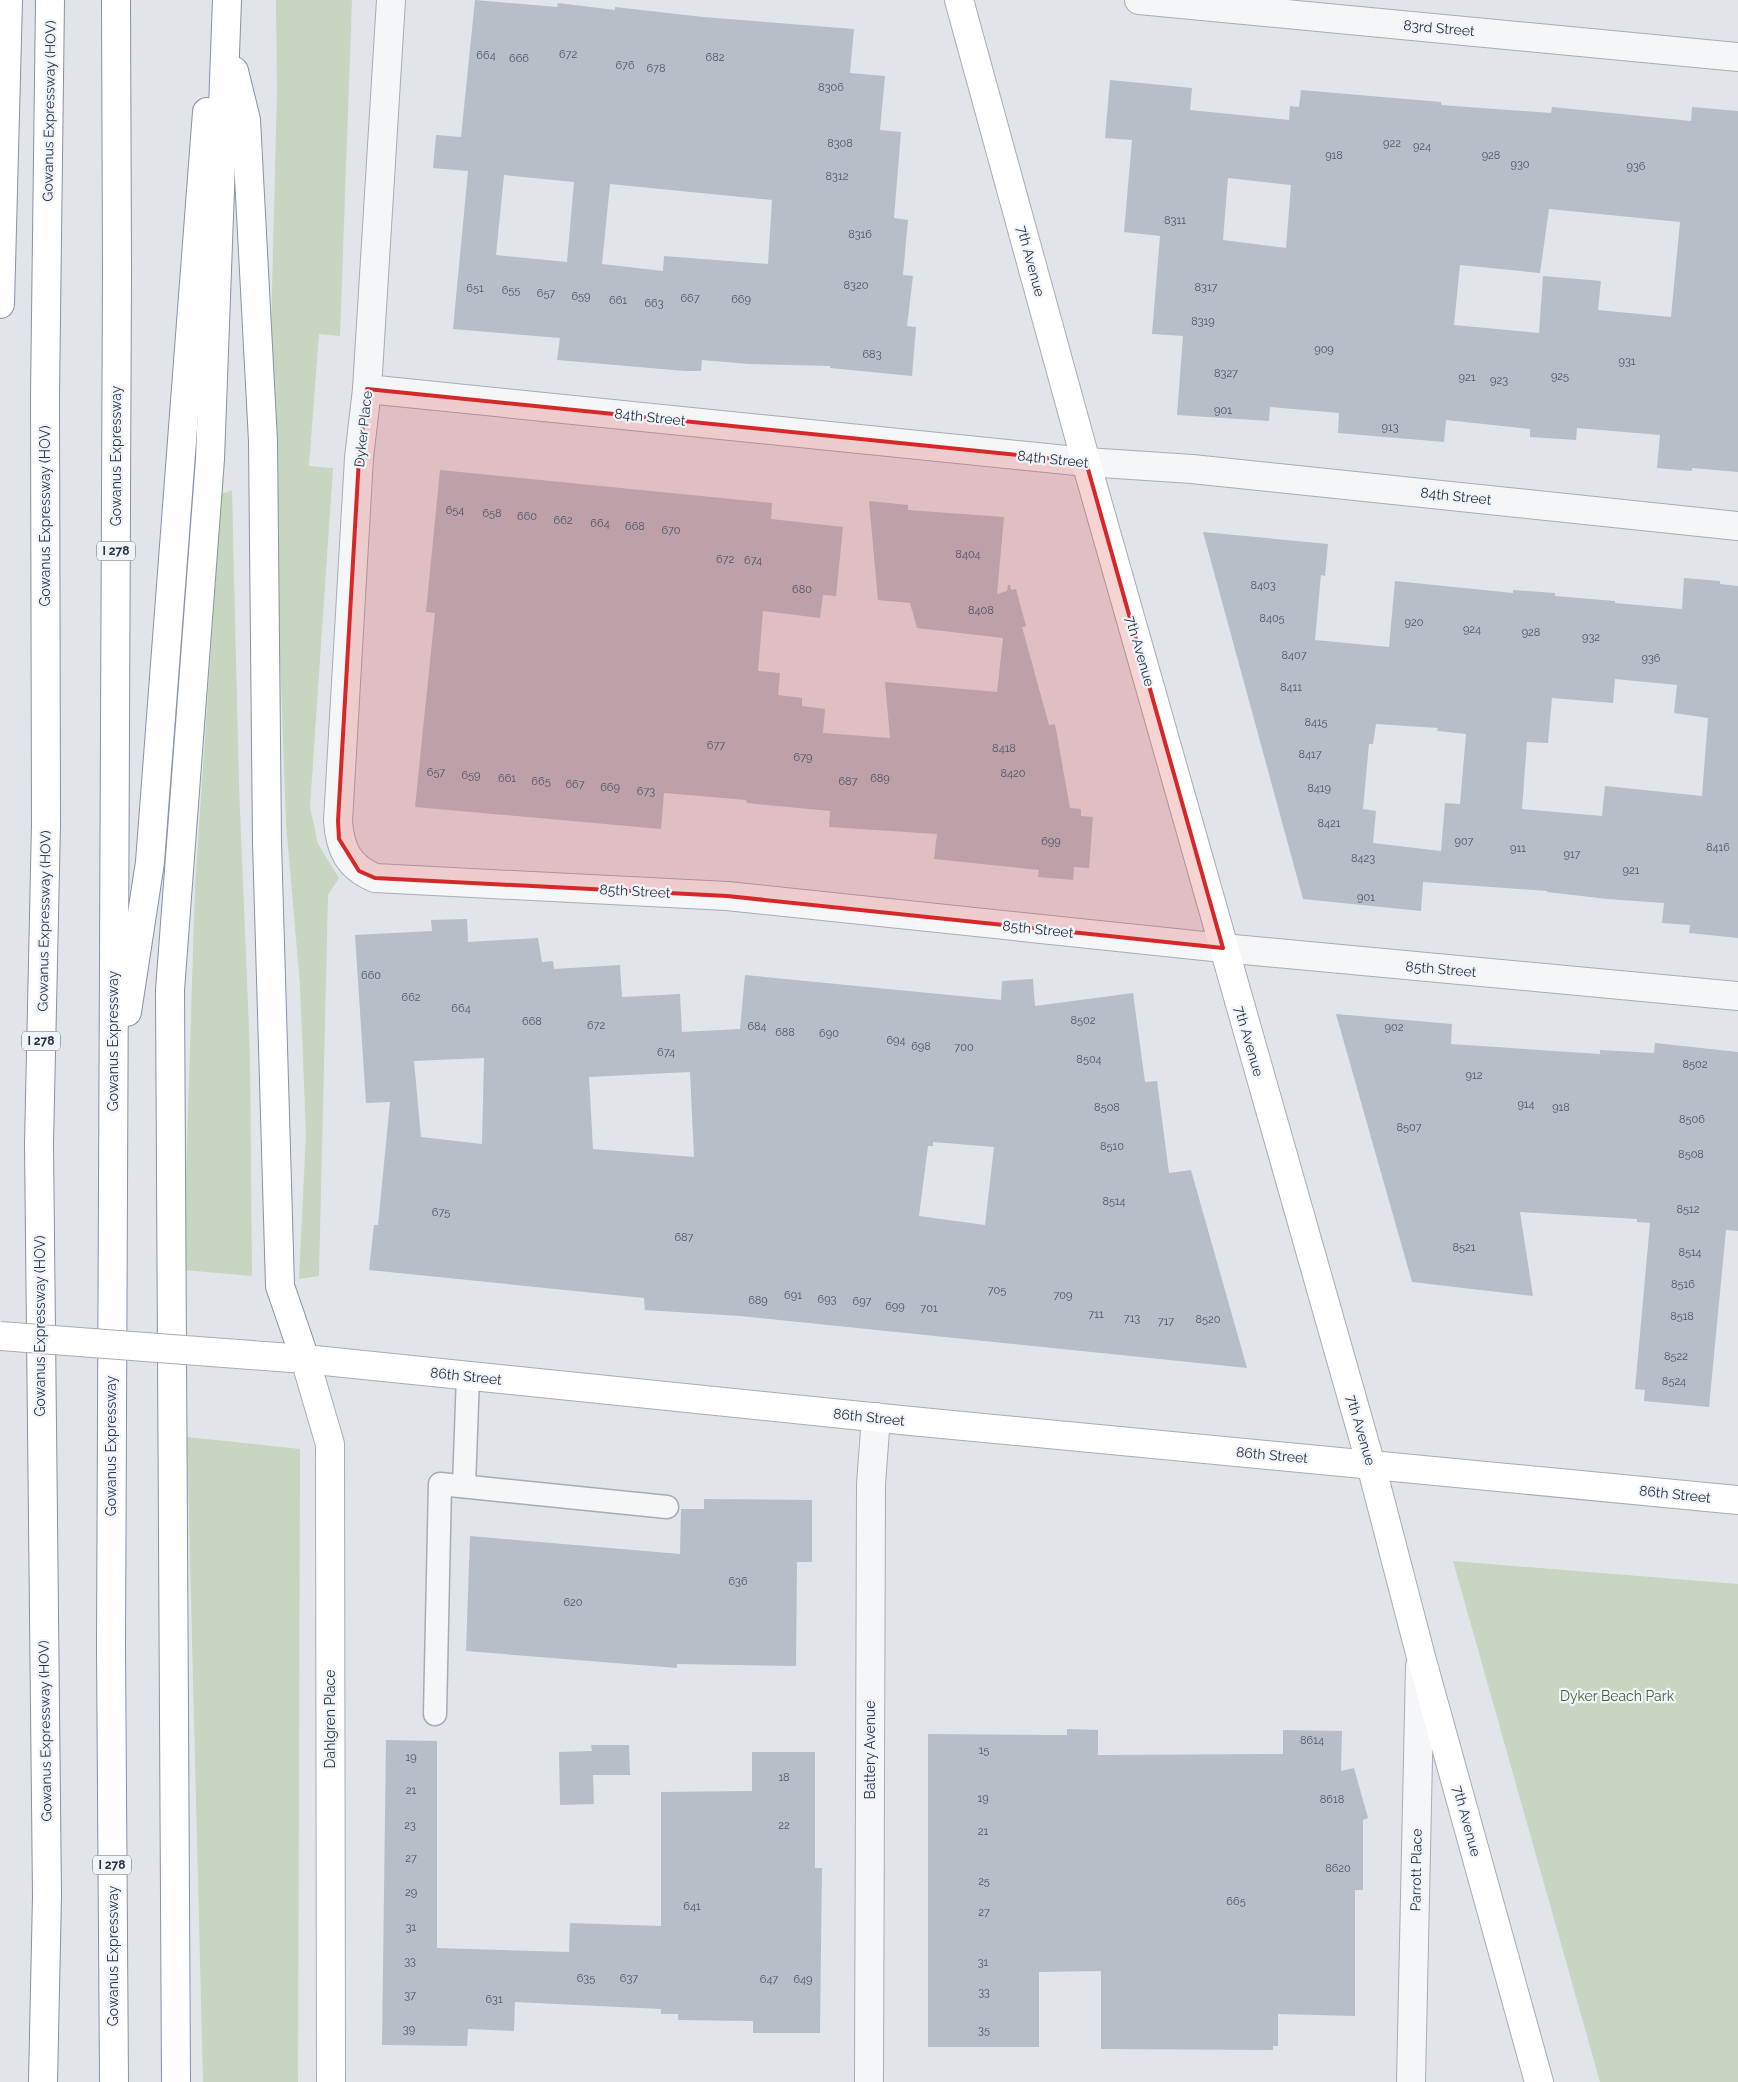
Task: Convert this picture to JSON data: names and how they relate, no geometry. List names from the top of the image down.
{
  "streets": {
    "main road": [
      "Gowanus Expressway (HOV)",
      "7th Avenue",
      "Gowanus Expressway",
      "I 278",
      "86th Street",
      "Dahlgren Place"
    ],
    "street": [
      "83rd Street",
      "84th Street",
      "Dyker Place",
      "85th Street",
      "Battery Avenue",
      "Parrott Place"
    ]
  },
  "crossings": [
    ["7th Avenue", "84th Street"],
    ["7th Avenue", "85th Street"],
    ["7th Avenue", "86th Street"],
    ["7th Avenue", "Parrott Place"],
    ["84th Street", "Dyker Place"],
    ["Dyker Place", "85th Street"],
    ["86th Street", "Dahlgren Place"],
    ["86th Street", "Battery Avenue"]
  ],
  "parks": ["Dyker Beach Park"],
  "house_numbers": [
    "672",
    "664",
    "682",
    "666",
    "676",
    "678",
    "8306",
    "8308",
    "922",
    "924",
    "918",
    "928",
    "930",
    "936",
    "8312",
    "8311",
    "8316",
    "8320",
    "8317",
    "651",
    "655",
    "657",
    "659",
    "667",
    "669",
    "661",
    "663",
    "8319",
    "909",
    "683",
    "931",
    "8327",
    "925",
    "921",
    "923",
    "901",
    "913",
    "654",
    "658",
    "660",
    "662",
    "664",
    "668",
    "670",
    "8404",
    "672",
    "674",
    "8403",
    "680",
    "8408",
    "8405",
    "920",
    "924",
    "928",
    "932",
    "8407",
    "936",
    "8411",
    "8415",
    "677",
    "8418",
    "8417",
    "679",
    "657",
    "8420",
    "659",
    "661",
    "689",
    "665",
    "687",
    "667",
    "669",
    "8419",
    "673",
    "8421",
    "699",
    "907",
    "8416",
    "911",
    "917",
    "8423",
    "921",
    "901",
    "660",
    "662",
    "664",
    "8502",
    "668",
    "672",
    "684",
    "902",
    "688",
    "690",
    "694",
    "698",
    "700",
    "674",
    "8504",
    "8502",
    "912",
    "914",
    "8508",
    "918",
    "8506",
    "8507",
    "8510",
    "8508",
    "8514",
    "8512",
    "675",
    "687",
    "8521",
    "8514",
    "8516",
    "705",
    "691",
    "709",
    "693",
    "689",
    "697",
    "699",
    "701",
    "711",
    "8518",
    "713",
    "8520",
    "717",
    "8522",
    "8524",
    "636",
    "620",
    "8614",
    "15",
    "19",
    "18",
    "21",
    "19",
    "8618",
    "23",
    "22",
    "21",
    "27",
    "8620",
    "25",
    "29",
    "665",
    "641",
    "27",
    "31",
    "33",
    "31",
    "635",
    "637",
    "647",
    "649",
    "33",
    "37",
    "631",
    "39",
    "35"
  ]
}
